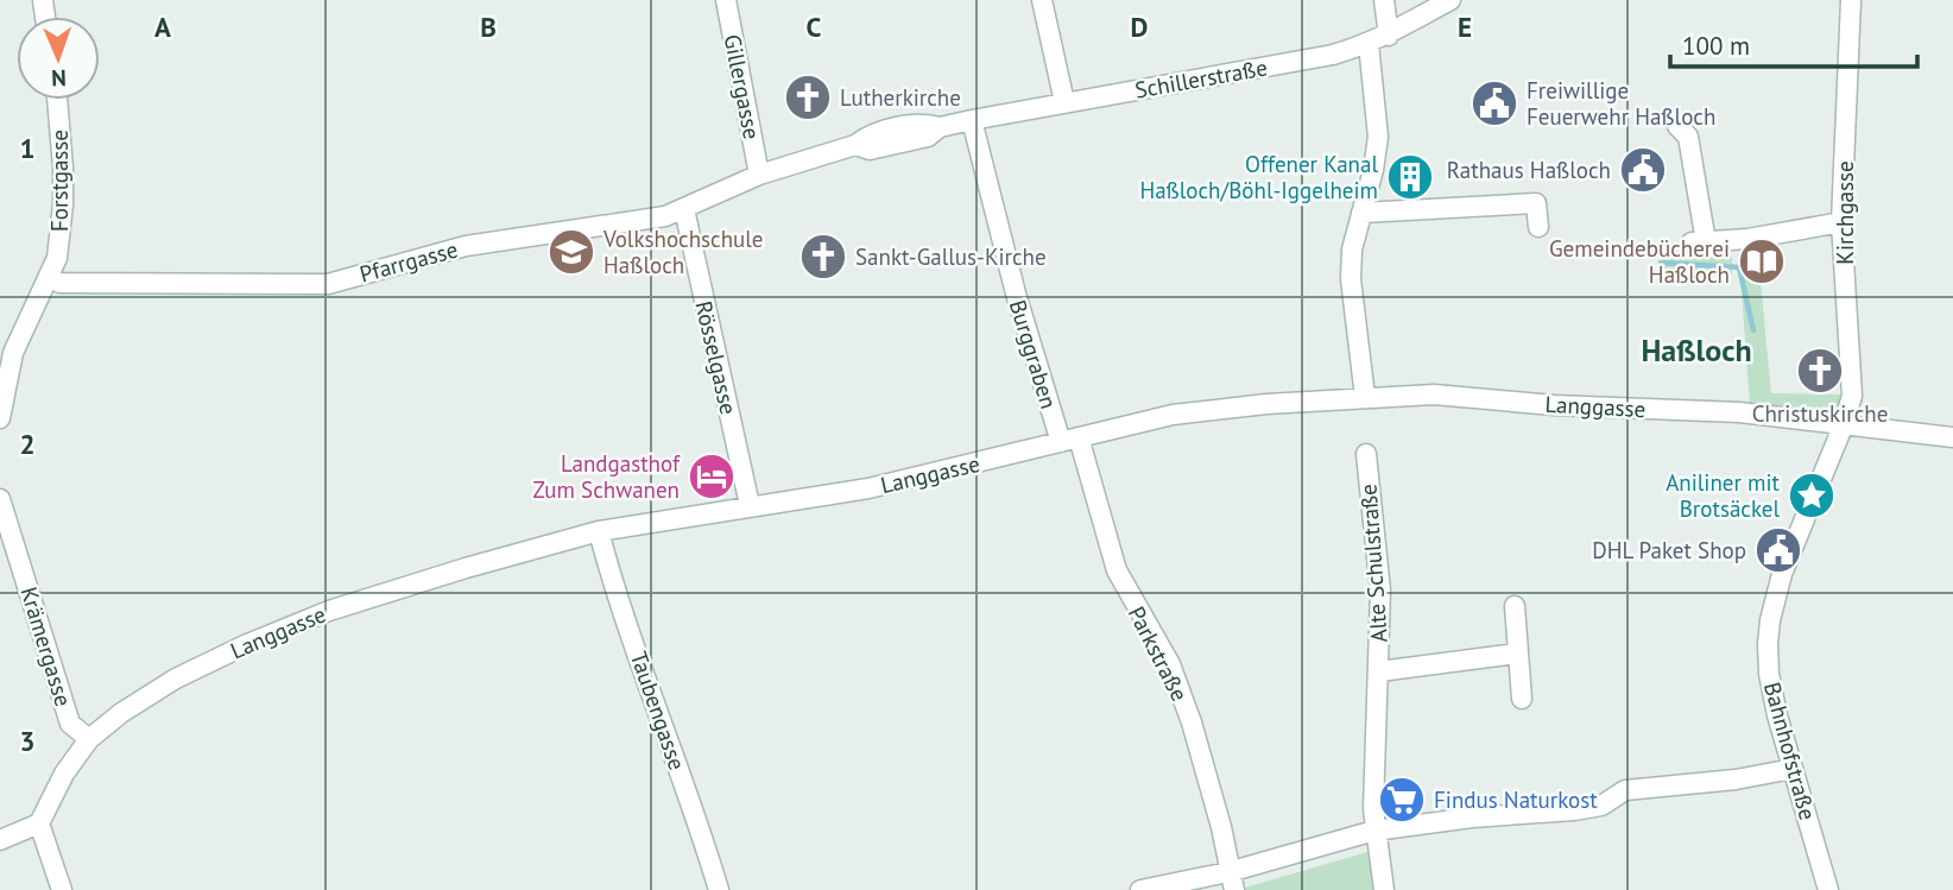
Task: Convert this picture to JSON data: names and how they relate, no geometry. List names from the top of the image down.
{
  "streets": {
    "street": [
      "Schillerstraße",
      "Gillergasse",
      "Forstgasse",
      "Kirchgasse",
      "Pfarrgasse",
      "Burggraben",
      "Rösselgasse",
      "Langgasse",
      "Alte Schulstraße",
      "Krämergasse",
      "Parkstraße",
      "Taubengasse",
      "Bahnhofstraße"
    ]
  },
  "crossings": [
    ["Schillerstraße", "Gillergasse"],
    ["Schillerstraße", "Pfarrgasse"],
    ["Schillerstraße", "Burggraben"],
    ["Gillergasse", "Pfarrgasse"],
    ["Forstgasse", "Pfarrgasse"],
    ["Kirchgasse", "Langgasse"],
    ["Kirchgasse", "Bahnhofstraße"],
    ["Pfarrgasse", "Rösselgasse"],
    ["Burggraben", "Langgasse"],
    ["Burggraben", "Parkstraße"],
    ["Rösselgasse", "Langgasse"],
    ["Langgasse", "Krämergasse"],
    ["Langgasse", "Parkstraße"],
    ["Langgasse", "Taubengasse"],
    ["Langgasse", "Bahnhofstraße"]
  ],
  "districts": ["Haßloch"],
  "places": {
    "church": ["Lutherkirche", "Sankt-Gallus-Kirche", "Christuskirche"],
    "public building": ["Freiwillige Feuerwehr Haßloch", "Rathaus Haßloch", "DHL Paket Shop"],
    "building": ["Offener Kanal Haßloch/Böhl-Iggelheim"],
    "school or university": ["Volkshochschule Haßloch"],
    "library": ["Gemeindebücherei Haßloch"],
    "hotel": ["Landgasthof Zum Schwanen"],
    "place": ["Aniliner mit Brotsäckel"],
    "supermarket": ["Findus Naturkost"]
  },
  "scale_bar": "100 m",
  "north": "bottom",
  "grid": {
    "columns": [
      "A",
      "B",
      "C",
      "D",
      "E"
    ],
    "rows": ["1", "2", "3"]
  }
}
